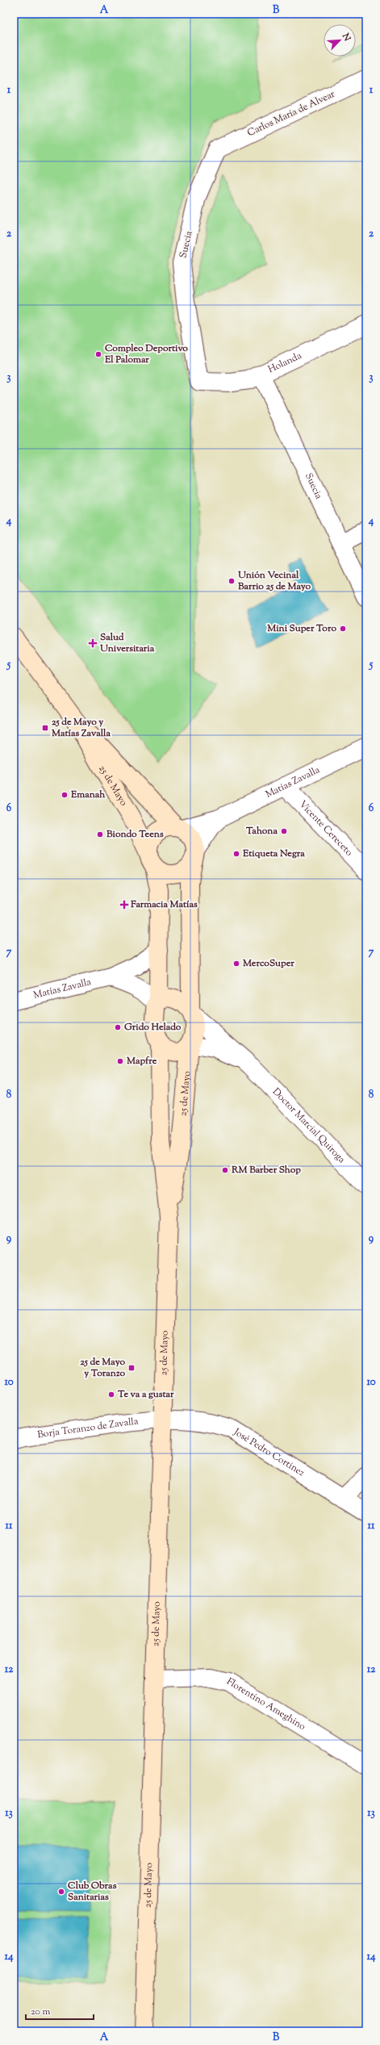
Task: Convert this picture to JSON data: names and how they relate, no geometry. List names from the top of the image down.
{
  "streets": {
    "street": [
      "Carlos María de Alvear",
      "Suecia",
      "Holanda",
      "Matías Zavalla",
      "25 de Mayo",
      "Vicente Cereceto",
      "Doctor Marcial Quiroga",
      "Borja Toranzo de Zavalla",
      "José Pedro Cortinez",
      "Florentino Ameghino"
    ]
  },
  "crossings": [
    ["Carlos María de Alvear", "Suecia"],
    ["Suecia", "Holanda"],
    ["Matías Zavalla", "25 de Mayo"],
    ["Matías Zavalla", "Vicente Cereceto"],
    ["25 de Mayo", "Doctor Marcial Quiroga"],
    ["25 de Mayo", "Borja Toranzo de Zavalla"],
    ["25 de Mayo", "José Pedro Cortinez"],
    ["25 de Mayo", "Florentino Ameghino"],
    ["Borja Toranzo de Zavalla", "José Pedro Cortinez"]
  ],
  "places": {
    "other": [
      "Compleo Deportivo El Palomar",
      "Unión Vecinal Barrio 25 de Mayo",
      "Mini Super Toro",
      "Emanah",
      "Tahona",
      "Biondo Teens",
      "Etiqueta Negra",
      "MercoSuper",
      "Grido Helado",
      "Mapfre",
      "RM Barber Shop",
      "Te va a gustar",
      "Club Obras Sanitarias"
    ],
    "health": ["Salud Universitaria", "Farmacia Matías"],
    "transit": ["25 de Mayo y Matías Zavalla", "25 de Mayo y Toranzo"]
  },
  "scale_bar": "20 m",
  "north": "top right",
  "grid": {
    "columns": ["A", "B"],
    "rows": [
      "1",
      "2",
      "3",
      "4",
      "5",
      "6",
      "7",
      "8",
      "9",
      "10",
      "11",
      "12",
      "13",
      "14"
    ]
  }
}
